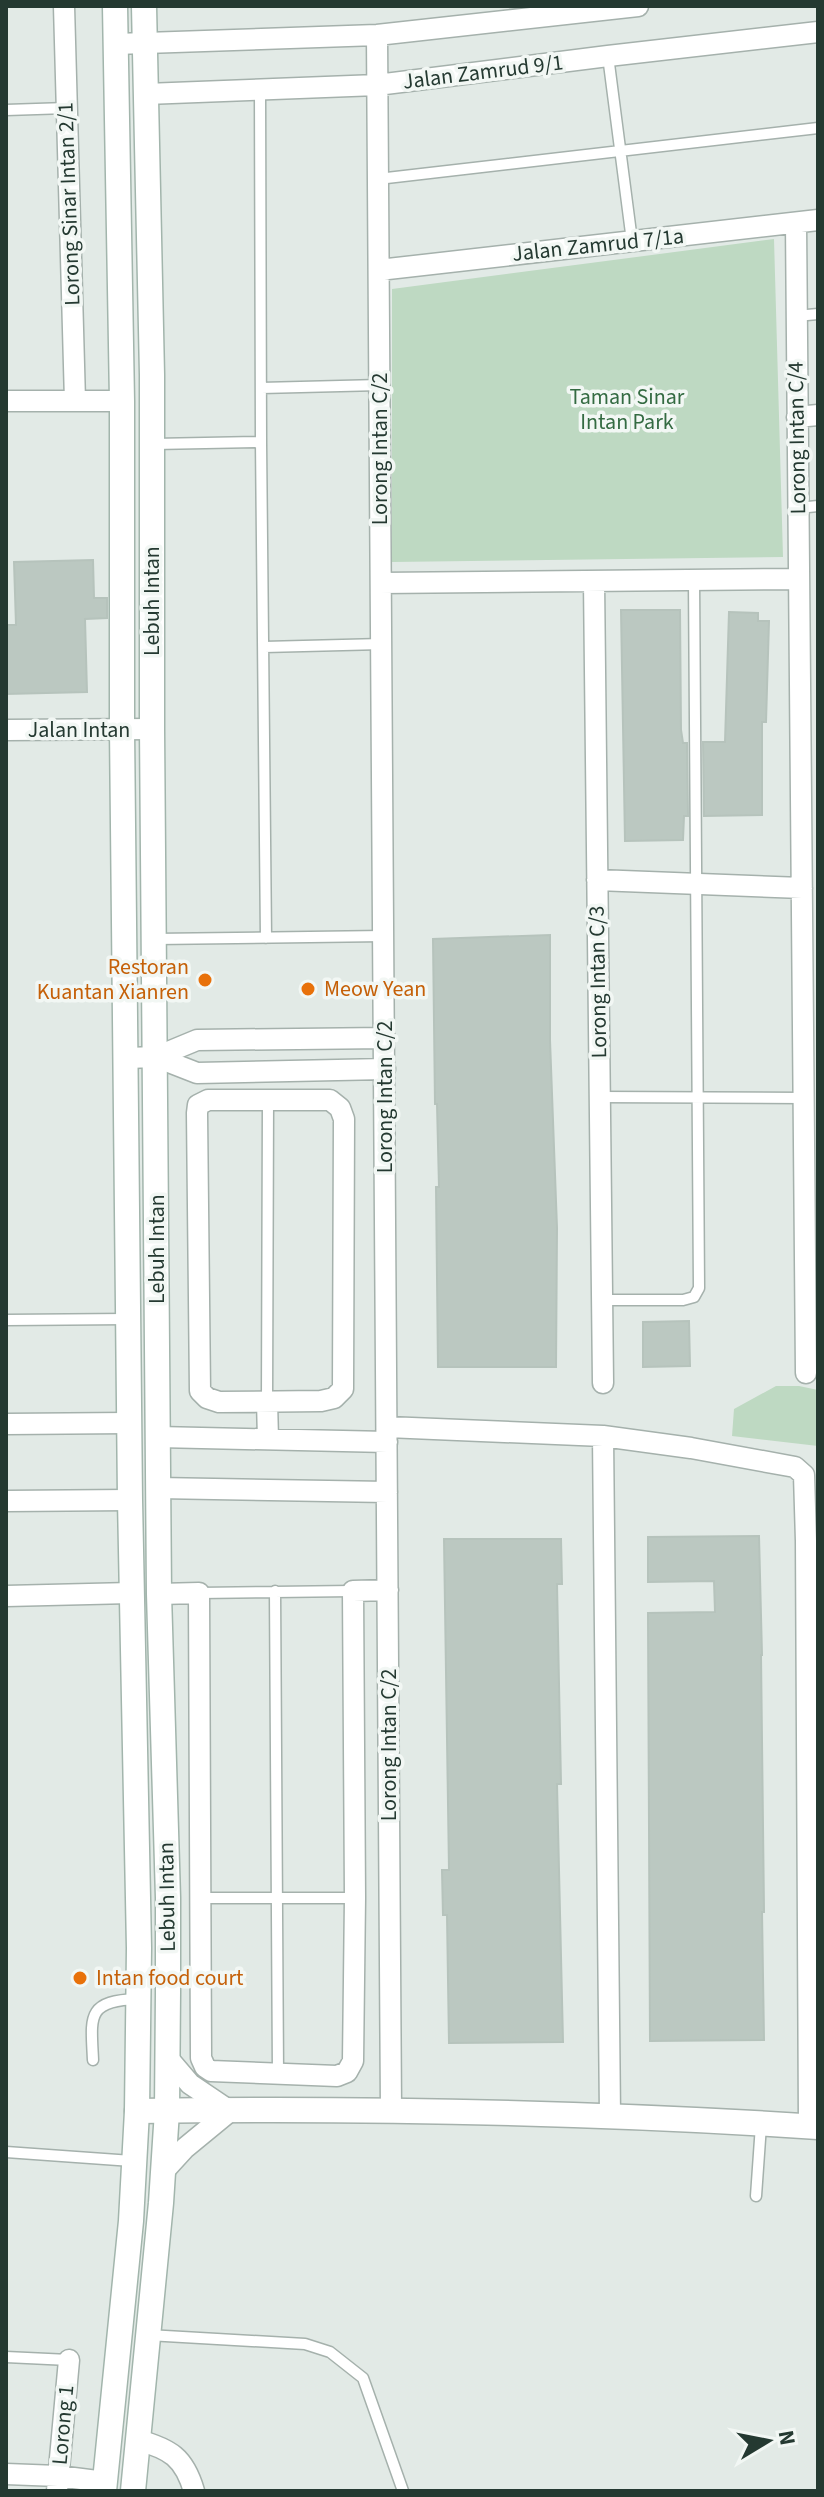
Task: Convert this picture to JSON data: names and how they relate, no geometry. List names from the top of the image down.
{
  "streets": {
    "main road": ["Lebuh Intan"],
    "street": [
      "Jalan Zamrud 9/1",
      "Lorong Sinar Intan 2/1",
      "Jalan Zamrud 7/1a",
      "Lorong Intan C/4",
      "Lorong Intan C/2",
      "Jalan Intan",
      "Lorong Intan C/3",
      "Lorong 1"
    ]
  },
  "crossings": [
    ["Jalan Zamrud 9/1", "Lorong Intan C/2"],
    ["Jalan Zamrud 9/1", "Lebuh Intan"],
    ["Jalan Zamrud 7/1a", "Lorong Intan C/4"],
    ["Jalan Zamrud 7/1a", "Lorong Intan C/2"],
    ["Lebuh Intan", "Jalan Intan"]
  ],
  "parks": ["Taman Sinar Intan Park"],
  "places": ["Restoran Kuantan Xianren", "Meow Yean", "Intan food court"],
  "north": "right"
}
